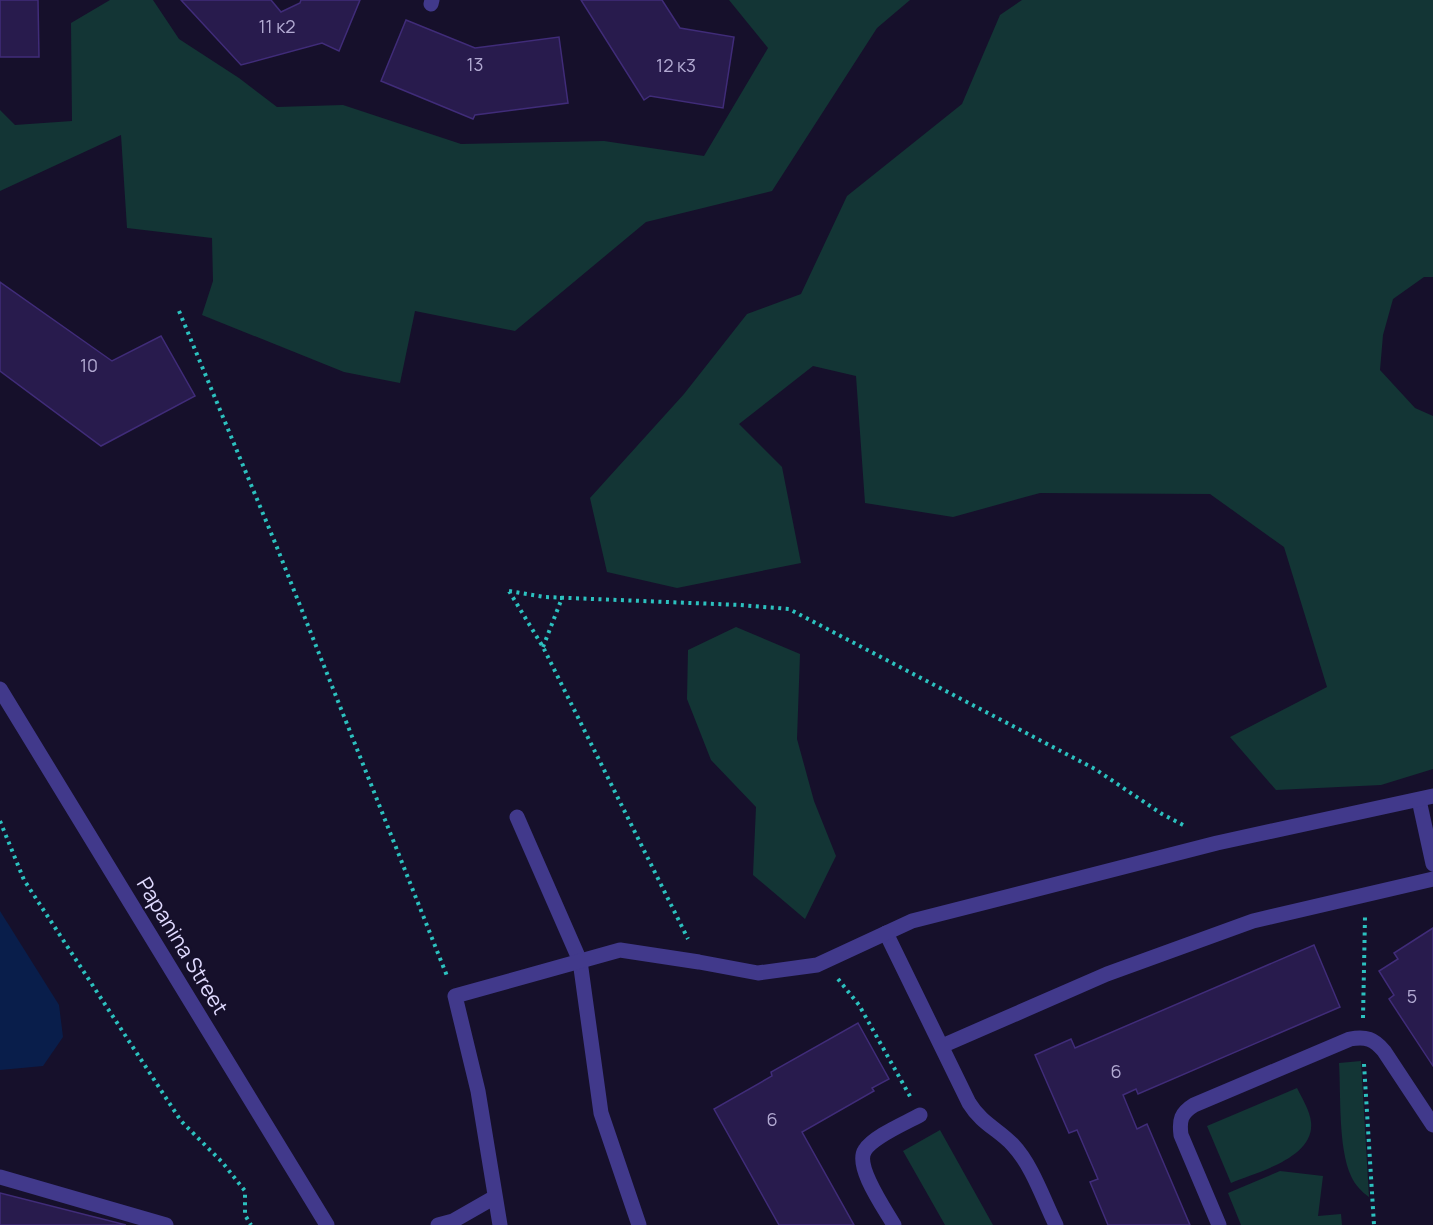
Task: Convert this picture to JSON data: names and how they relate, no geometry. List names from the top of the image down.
{
  "streets": {
    "street": ["Papanina Street"]
  },
  "house_numbers": [
    "11 к2",
    "13",
    "12 к3",
    "10",
    "5",
    "6",
    "6"
  ]
}
